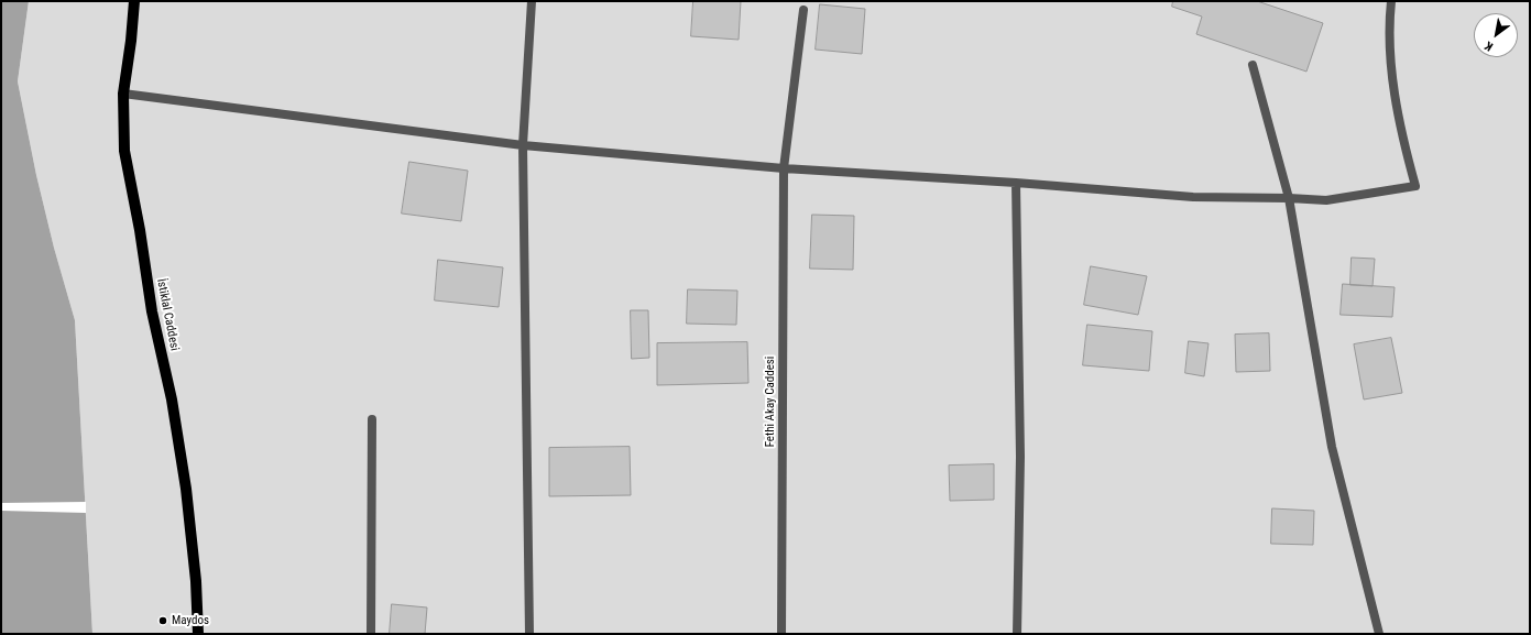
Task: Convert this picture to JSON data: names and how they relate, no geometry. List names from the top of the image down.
{
  "streets": {
    "main road": ["İstiklal Caddesi"],
    "street": ["Fethi Akay Caddesi"]
  },
  "places": ["Maydos"],
  "north": "bottom left"
}
